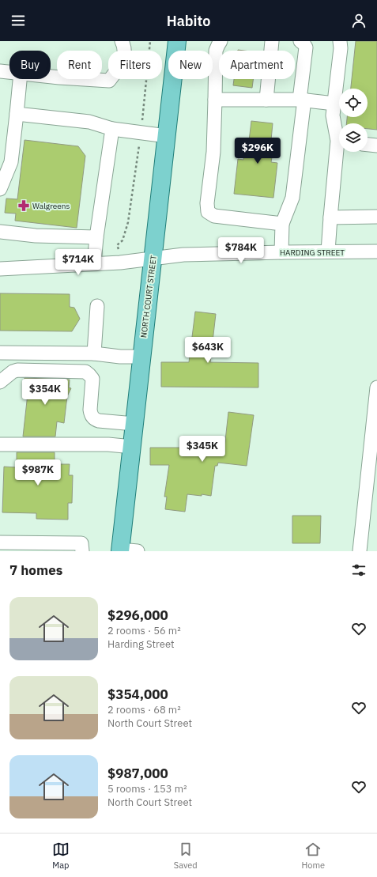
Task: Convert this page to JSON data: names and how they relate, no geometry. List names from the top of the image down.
{
  "streets": {
    "main road": ["NORTH COURT STREET"],
    "street": ["HARDING STREET"]
  },
  "crossings": [
    ["HARDING STREET", "NORTH COURT STREET"]
  ],
  "places": {
    "pharmacy": ["Walgreens"]
  },
  "page": {
    "header": "Habito",
    "chip": [
      "Buy",
      "Rent",
      "Filters",
      "New",
      "Apartment"
    ],
    "price": [
      "$296K",
      "$784K",
      "$714K",
      "$643K",
      "$354K",
      "$345K",
      "$987K"
    ],
    "heading": "7 homes",
    "list": [
      {
        "name": "$296,000",
        "note": "2 rooms · 56 m² · Harding Street"
      },
      {
        "name": "$354,000",
        "note": "2 rooms · 68 m² · North Court Street"
      },
      {
        "name": "$987,000",
        "note": "5 rooms · 153 m² · North Court Street"
      }
    ],
    "tabs": ["Map", "Saved", "Home"]
  }
}
